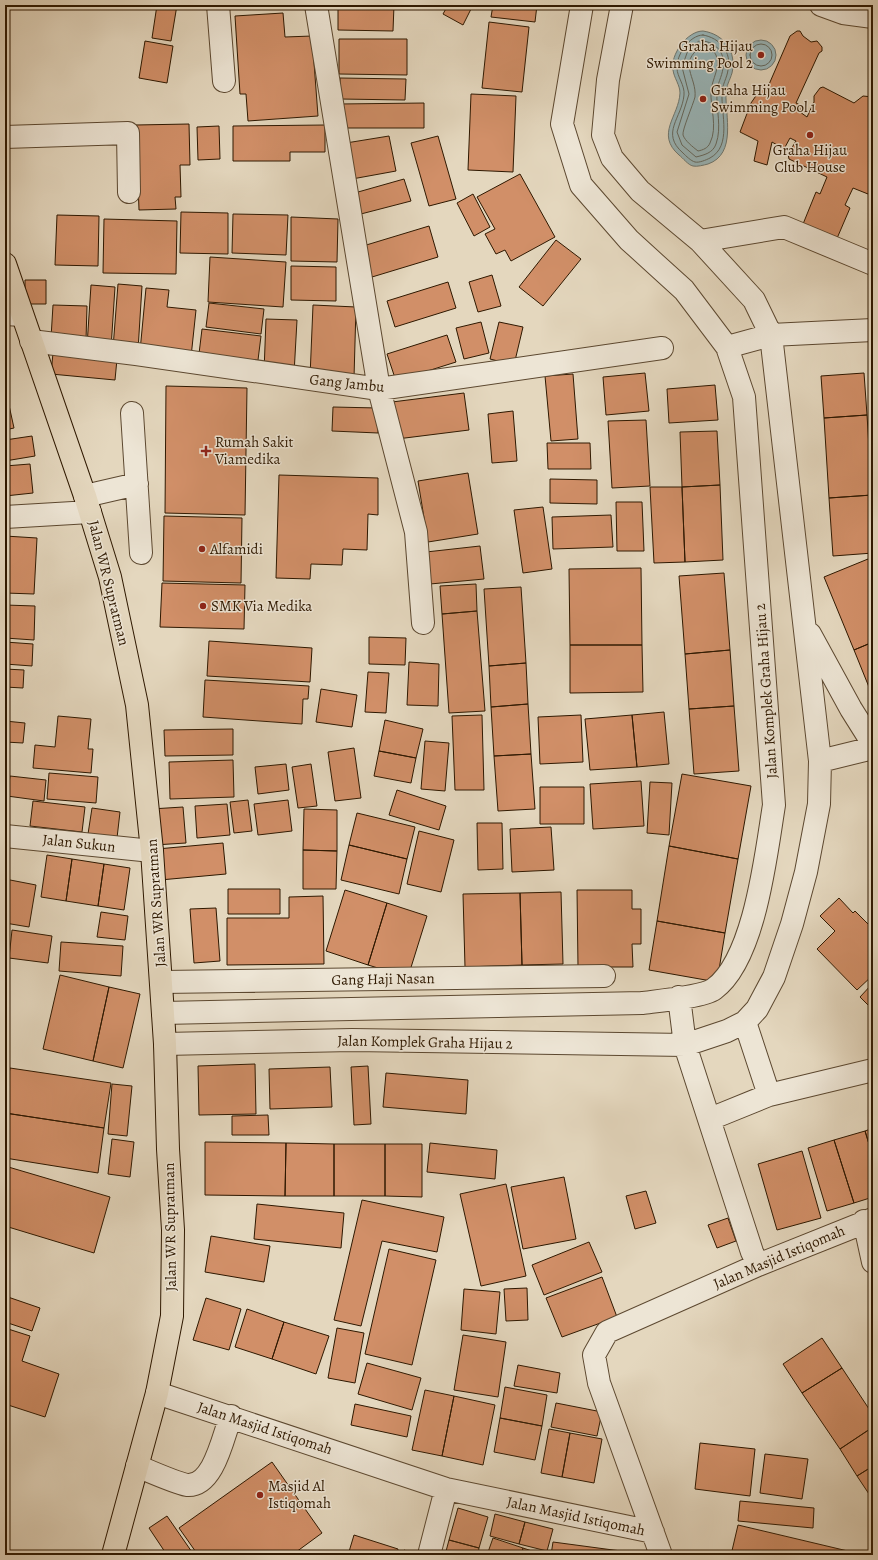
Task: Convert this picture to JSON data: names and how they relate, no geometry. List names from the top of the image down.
{
  "streets": {
    "main road": ["Jalan WR Supratman"],
    "street": [
      "Gang Jambu",
      "Jalan Komplek Graha Hijau 2",
      "Jalan Sukun",
      "Gang Haji Nasan",
      "Jalan Masjid Istiqomah"
    ]
  },
  "crossings": [
    ["Gang Jambu", "Jalan WR Supratman"],
    ["Jalan WR Supratman", "Jalan Komplek Graha Hijau 2"],
    ["Jalan WR Supratman", "Jalan Sukun"],
    ["Jalan WR Supratman", "Gang Haji Nasan"],
    ["Jalan WR Supratman", "Jalan Masjid Istiqomah"]
  ],
  "places": {
    "other": [
      "Graha Hijau Swimming Pool 2",
      "Graha Hijau Swimming Pool 1",
      "Graha Hijau Club House",
      "Alfamidi",
      "SMK Via Medika",
      "Masjid Al Istiqomah"
    ],
    "health": ["Rumah Sakit Viamedika"]
  }
}
